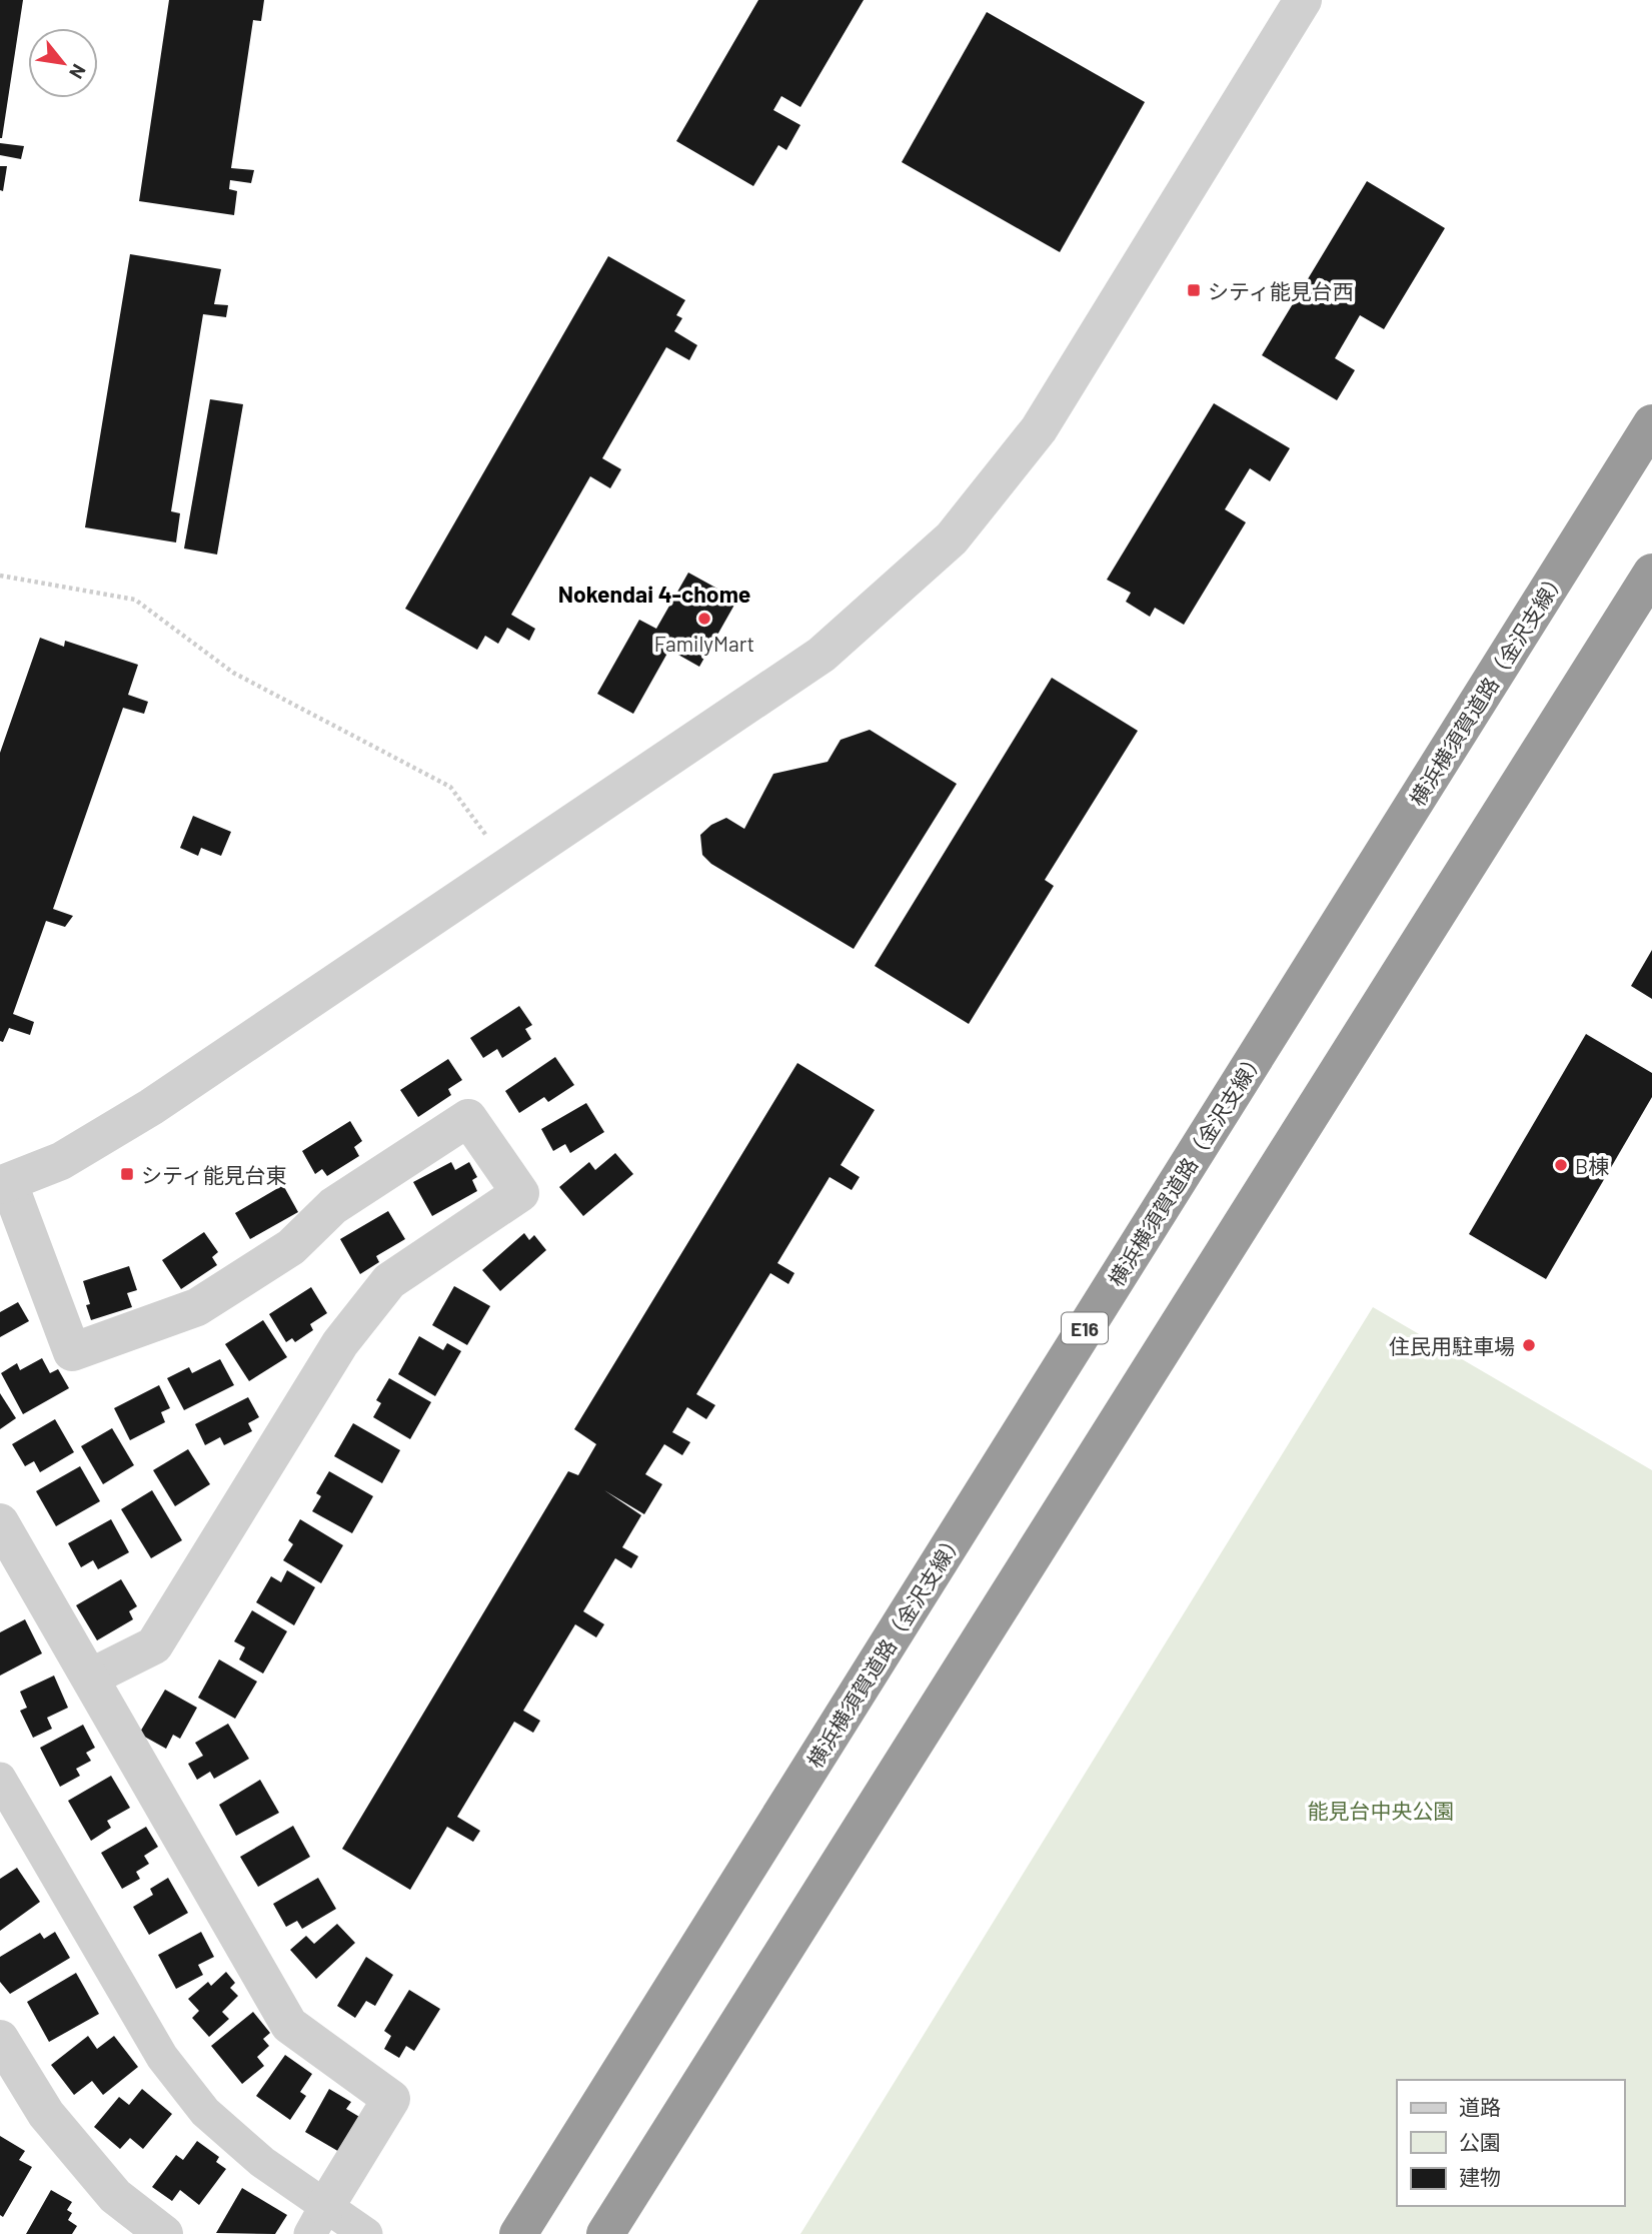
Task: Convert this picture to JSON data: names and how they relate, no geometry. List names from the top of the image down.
{
  "streets": {
    "highway": ["横浜横須賀道路（金沢支線）", "E16"]
  },
  "districts": ["Nokendai 4-chome"],
  "parks": ["能見台中央公園"],
  "places": {
    "transit": ["シティ能見台西", "シティ能見台東"],
    "other": ["FamilyMart", "B棟", "住民用駐車場"]
  },
  "legend": ["道路", "公園", "建物"],
  "north": "bottom right"
}
